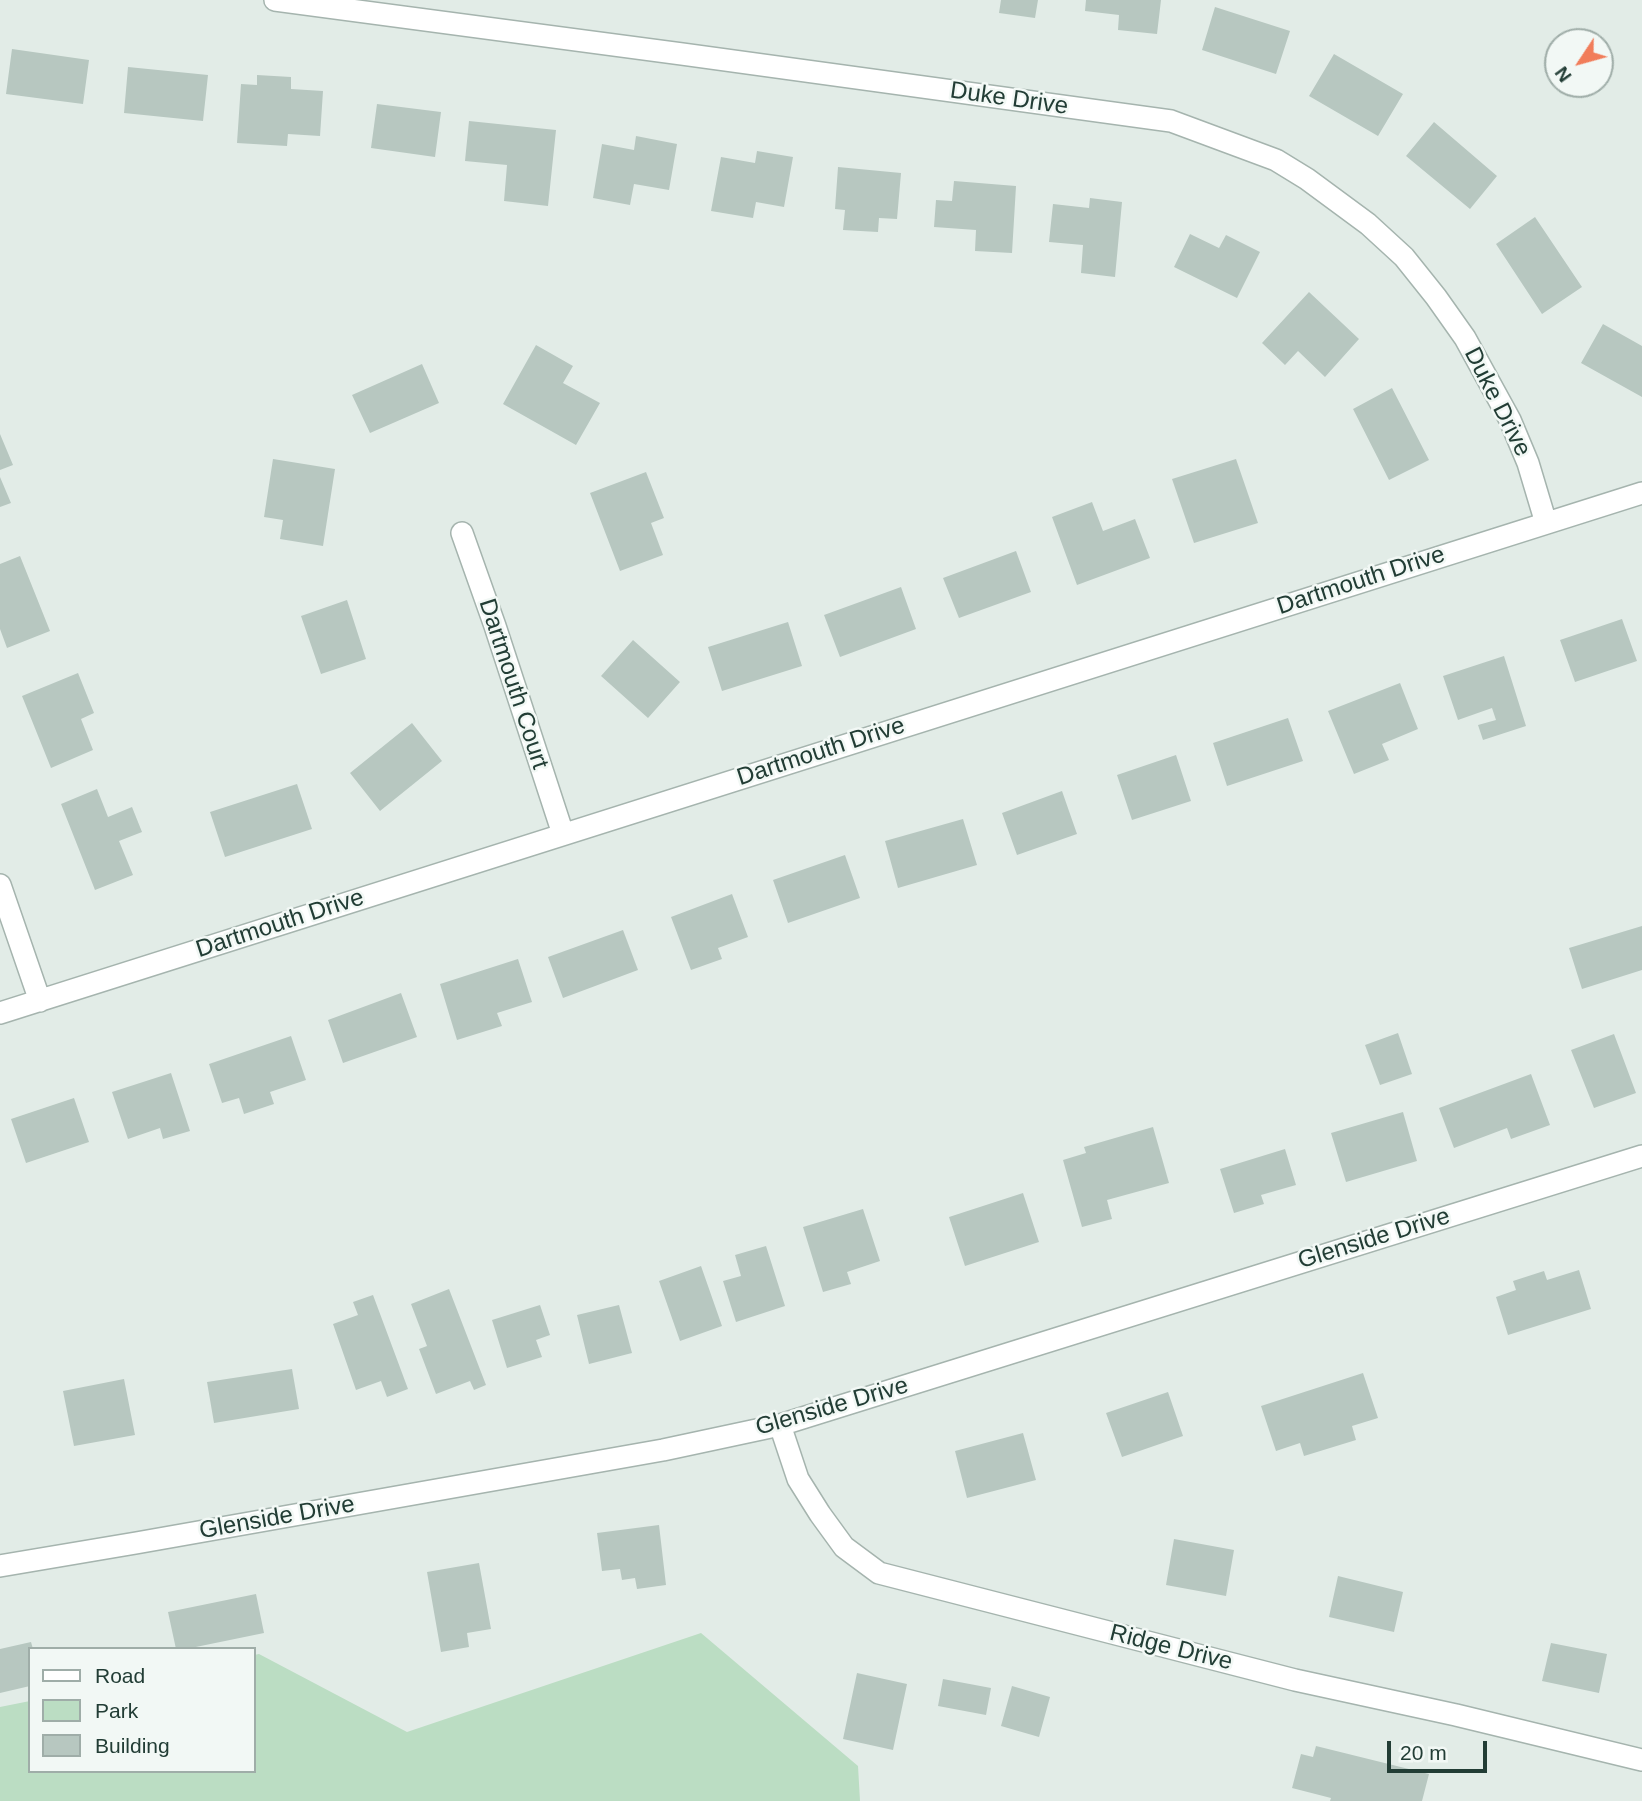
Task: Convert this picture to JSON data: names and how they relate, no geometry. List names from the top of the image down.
{
  "streets": {
    "street": [
      "Duke Drive",
      "Dartmouth Drive",
      "Dartmouth Court",
      "Glenside Drive",
      "Ridge Drive"
    ]
  },
  "crossings": [
    ["Duke Drive", "Dartmouth Drive"],
    ["Dartmouth Drive", "Dartmouth Court"],
    ["Glenside Drive", "Ridge Drive"]
  ],
  "legend": ["Road", "Park", "Building"],
  "scale_bar": "20 m",
  "north": "bottom left"
}
